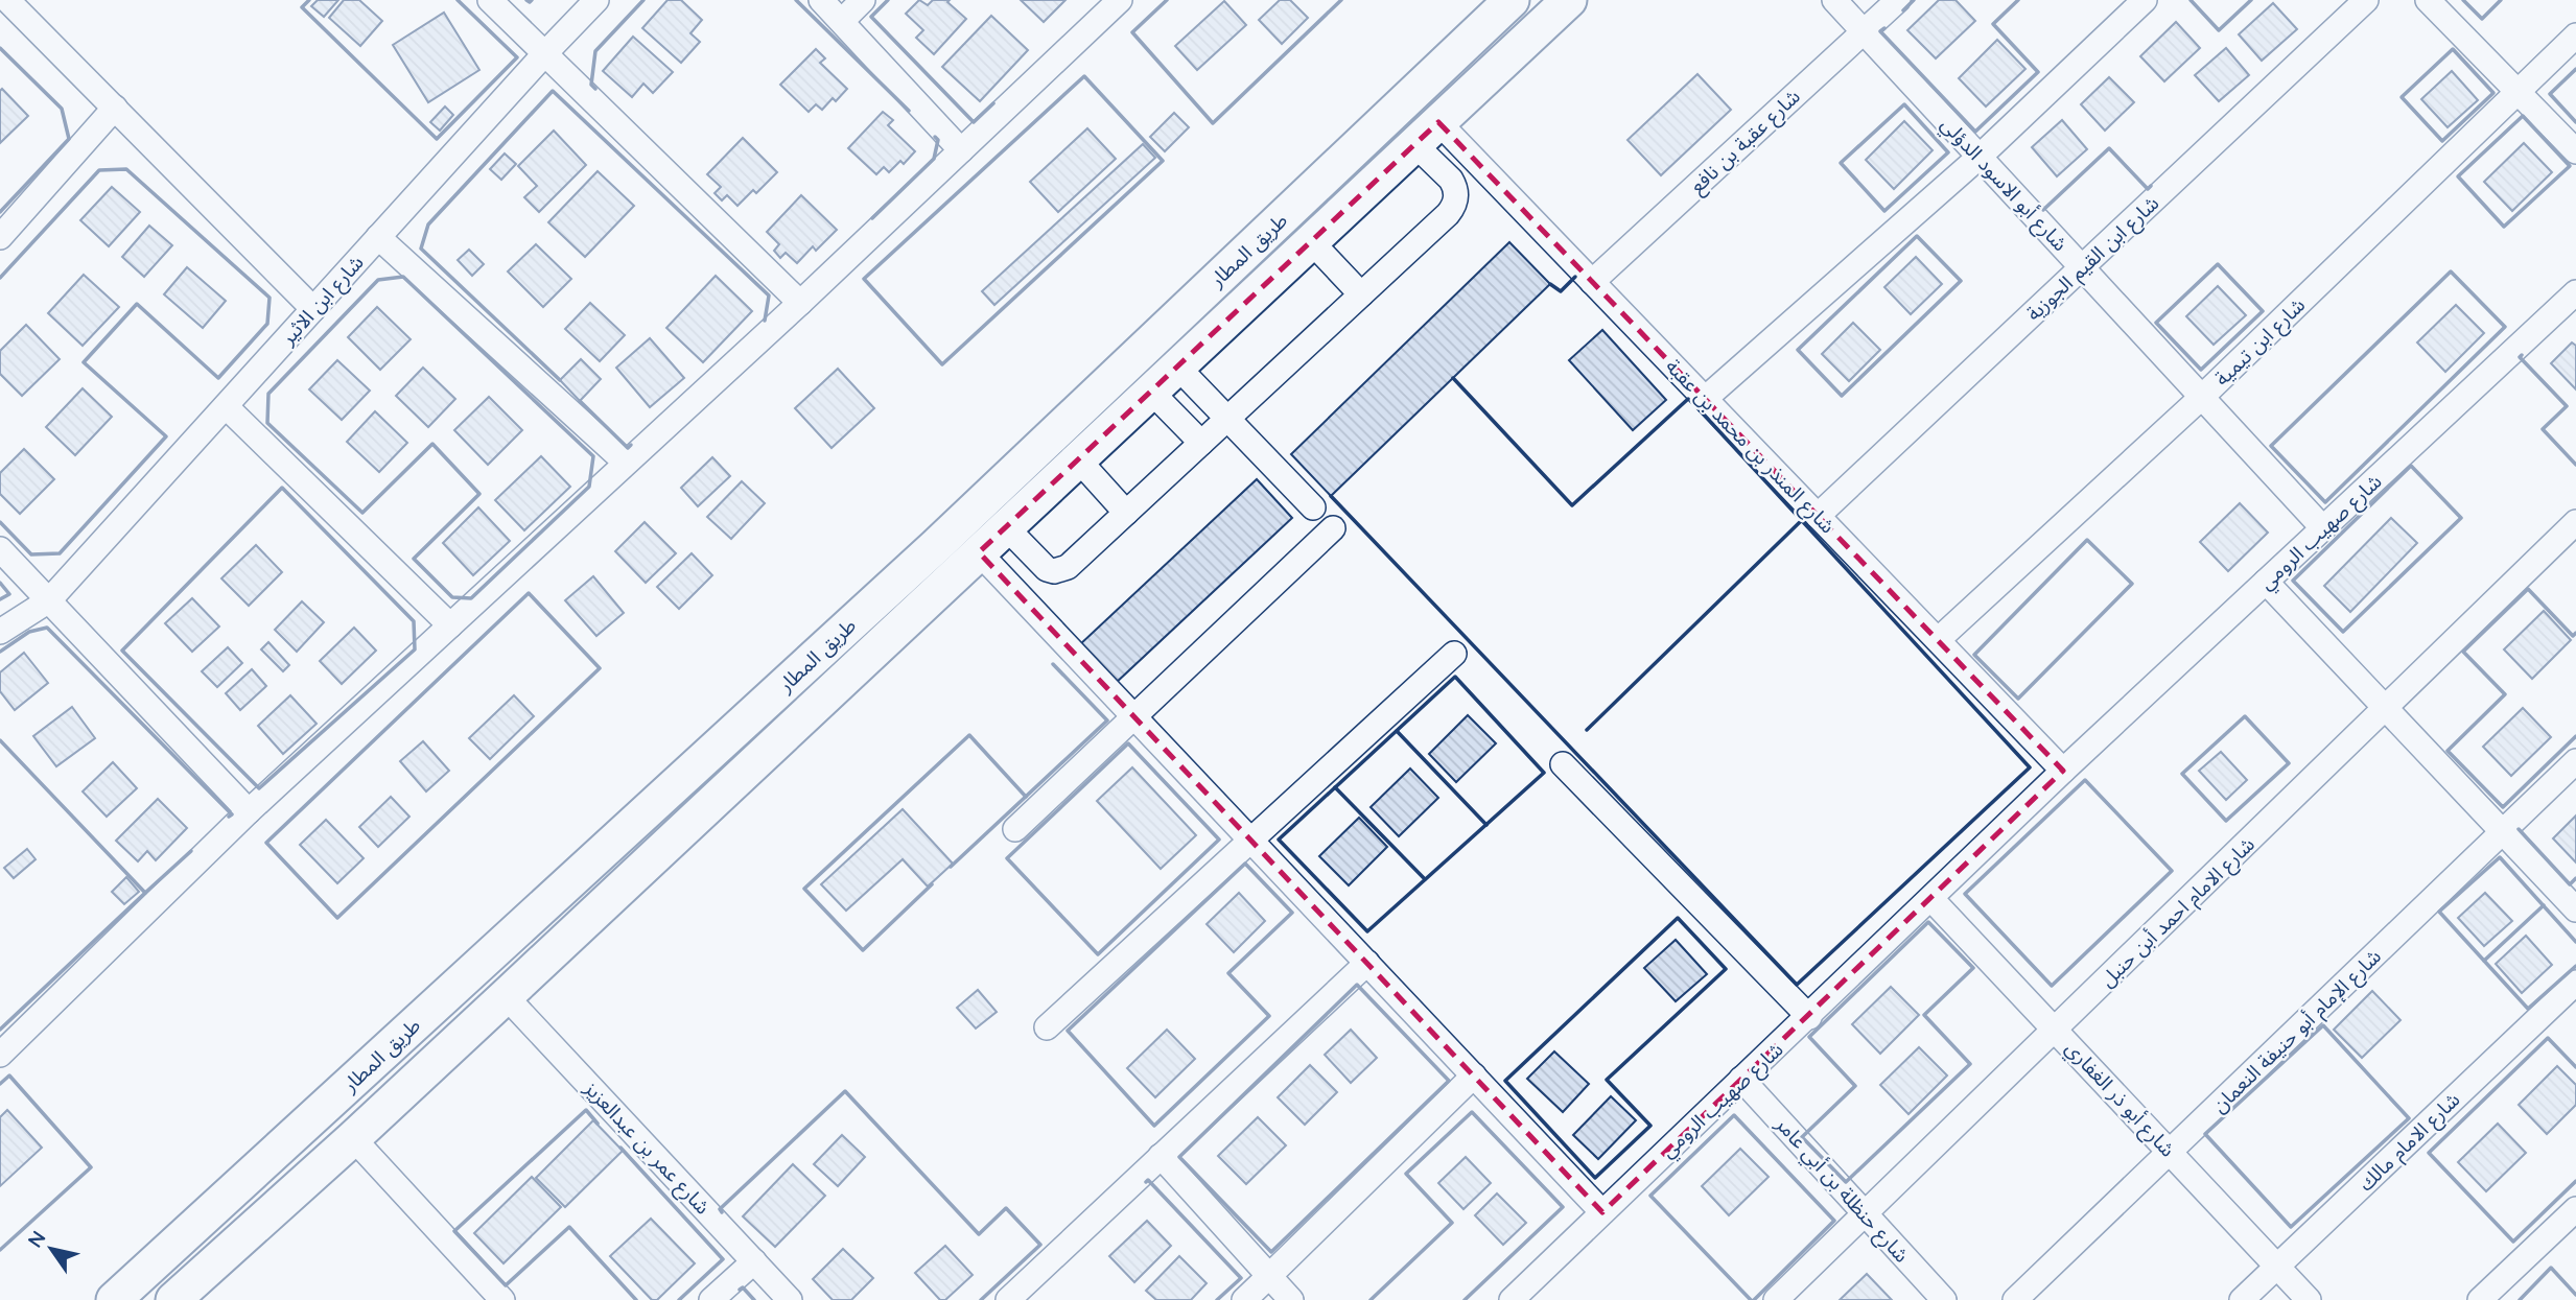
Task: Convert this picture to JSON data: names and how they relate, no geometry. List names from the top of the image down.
{
  "streets": {
    "highway": ["طريق المطار"],
    "street": [
      "شارع عقبة بن نافع",
      "شارع أبو الاسود الدؤلي",
      "شارع ابن القيم الجوزية",
      "شارع ابن الاثير",
      "شارع ابن تيمية",
      "شارع المنذر بن محمد بن عقبة",
      "شارع صهيب الرومي",
      "شارع الامام احمد أبن حنبل",
      "شارع الإمام أبو حنيفة النعمان",
      "شارع أبو ذر الغفاري",
      "شارع الامام مالك",
      "شارع عمر بن عبدالعزيز",
      "شارع حنظلة بن أبي عامر"
    ]
  },
  "crossings": [
    ["شارع عقبة بن نافع", "شارع أبو الاسود الدؤلي"],
    ["شارع عقبة بن نافع", "شارع المنذر بن محمد بن عقبة"],
    ["شارع أبو الاسود الدؤلي", "شارع ابن القيم الجوزية"],
    ["شارع أبو الاسود الدؤلي", "شارع ابن تيمية"],
    ["شارع أبو الاسود الدؤلي", "شارع صهيب الرومي"],
    ["طريق المطار", "شارع المنذر بن محمد بن عقبة"],
    ["طريق المطار", "شارع عمر بن عبدالعزيز"],
    ["شارع ابن القيم الجوزية", "شارع المنذر بن محمد بن عقبة"],
    ["شارع ابن تيمية", "شارع المنذر بن محمد بن عقبة"],
    ["شارع المنذر بن محمد بن عقبة", "شارع صهيب الرومي"],
    ["شارع صهيب الرومي", "شارع أبو ذر الغفاري"],
    ["شارع صهيب الرومي", "شارع حنظلة بن أبي عامر"],
    ["شارع الامام احمد أبن حنبل", "شارع أبو ذر الغفاري"],
    ["شارع الامام احمد أبن حنبل", "شارع حنظلة بن أبي عامر"],
    ["شارع الإمام أبو حنيفة النعمان", "شارع أبو ذر الغفاري"],
    ["شارع أبو ذر الغفاري", "شارع الامام مالك"]
  ],
  "north": "top left"
}
